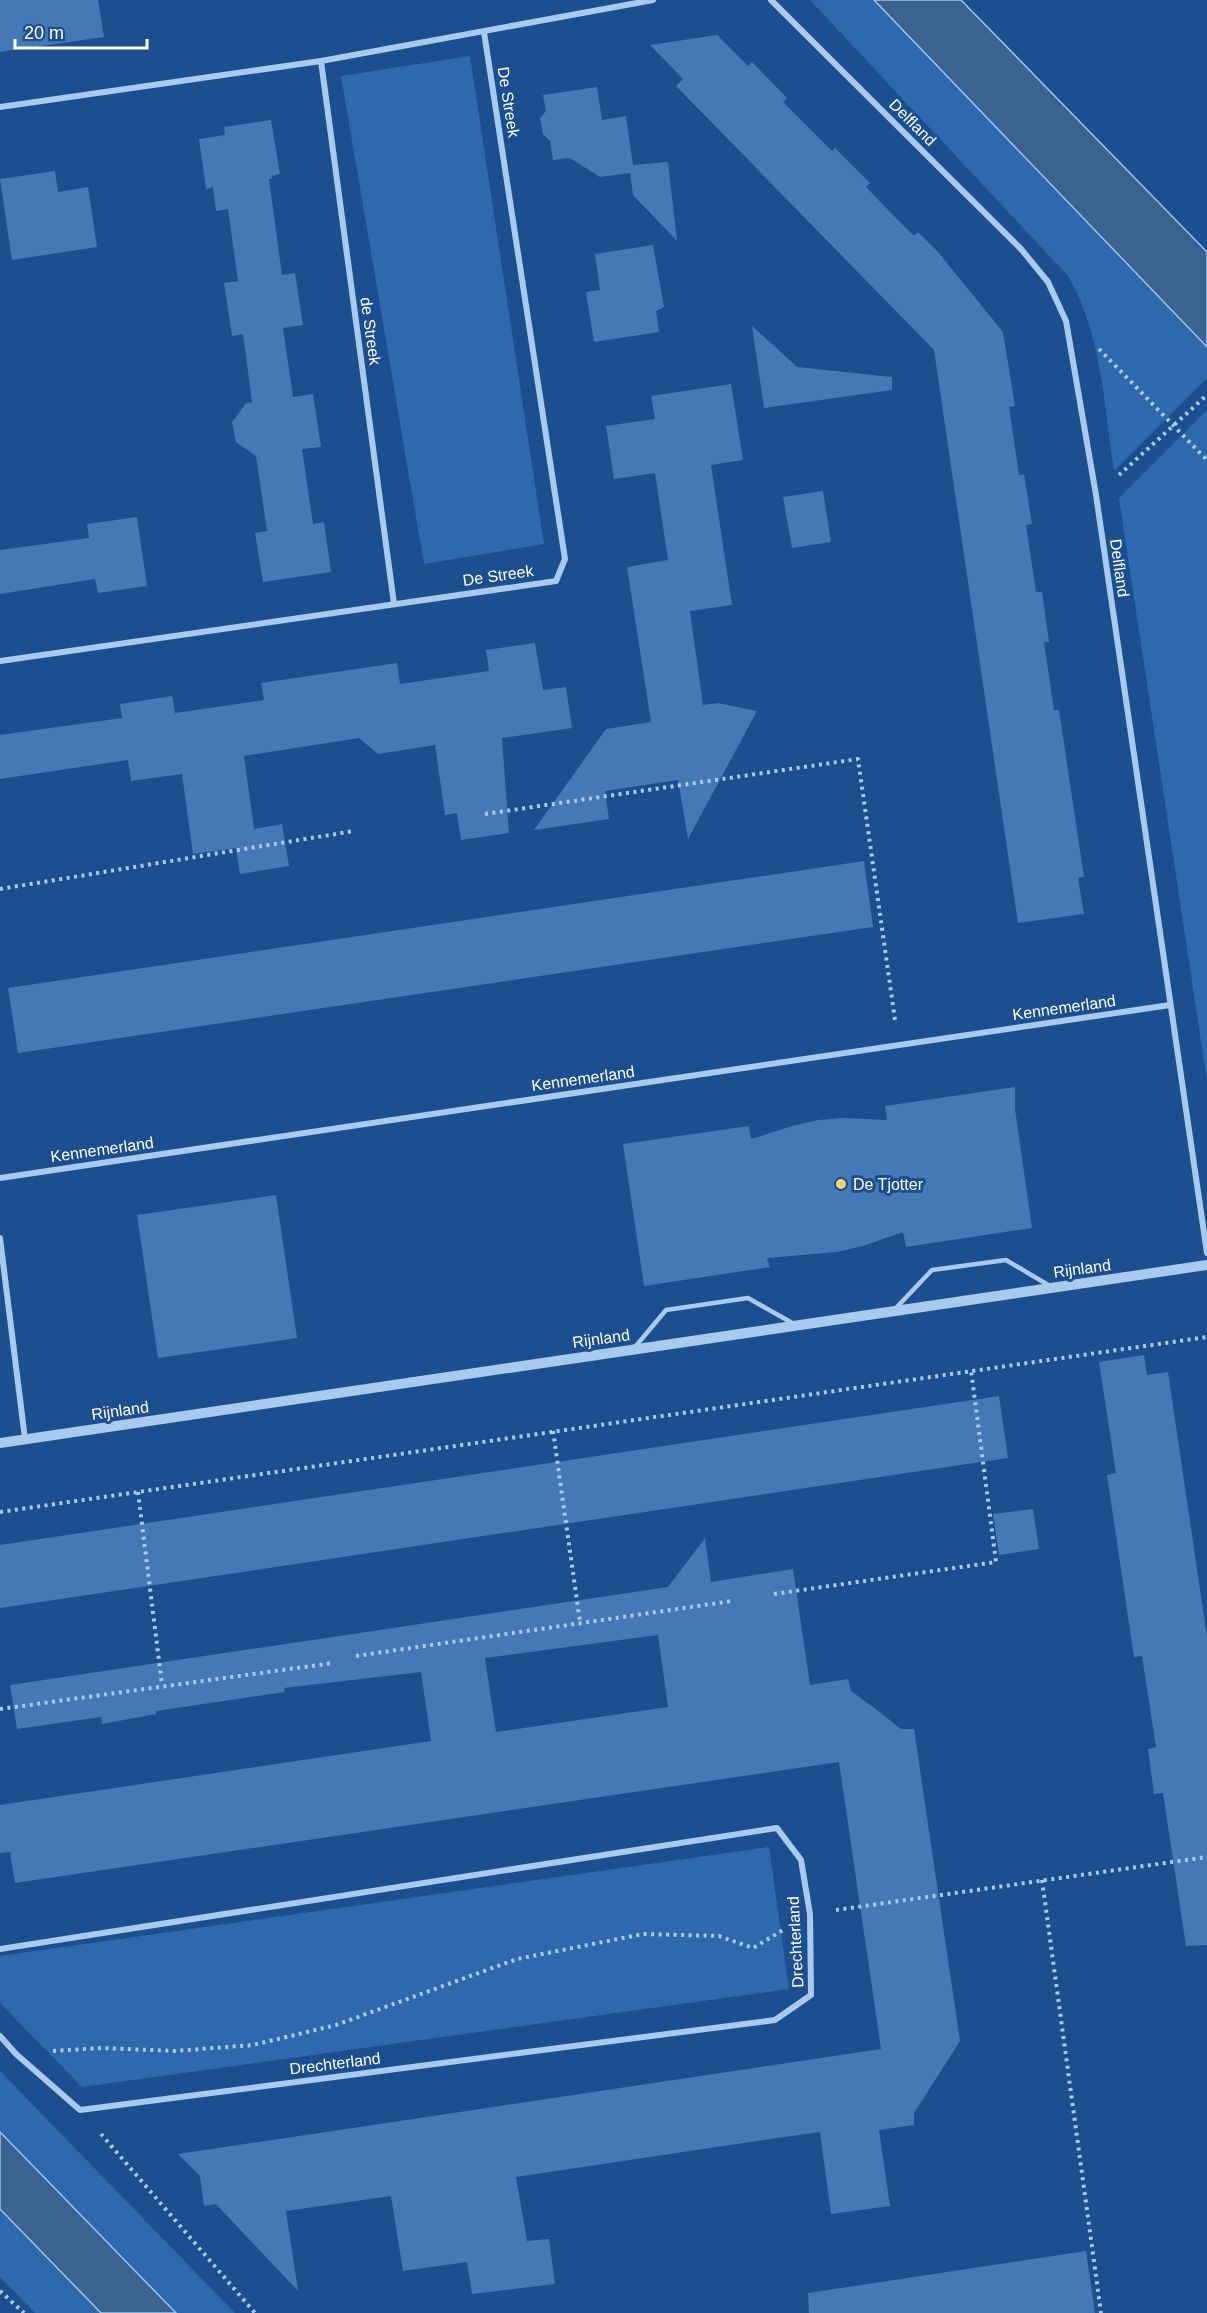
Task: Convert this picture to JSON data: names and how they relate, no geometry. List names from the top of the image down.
{
  "streets": {
    "street": [
      "De Streek",
      "Delfland",
      "de Streek",
      "Kennemerland",
      "Rijnland",
      "Drechterland"
    ]
  },
  "crossings": [
    ["De Streek", "de Streek"],
    ["Delfland", "Kennemerland"]
  ],
  "places": ["De Tjotter"],
  "scale_bar": "20 m"
}
